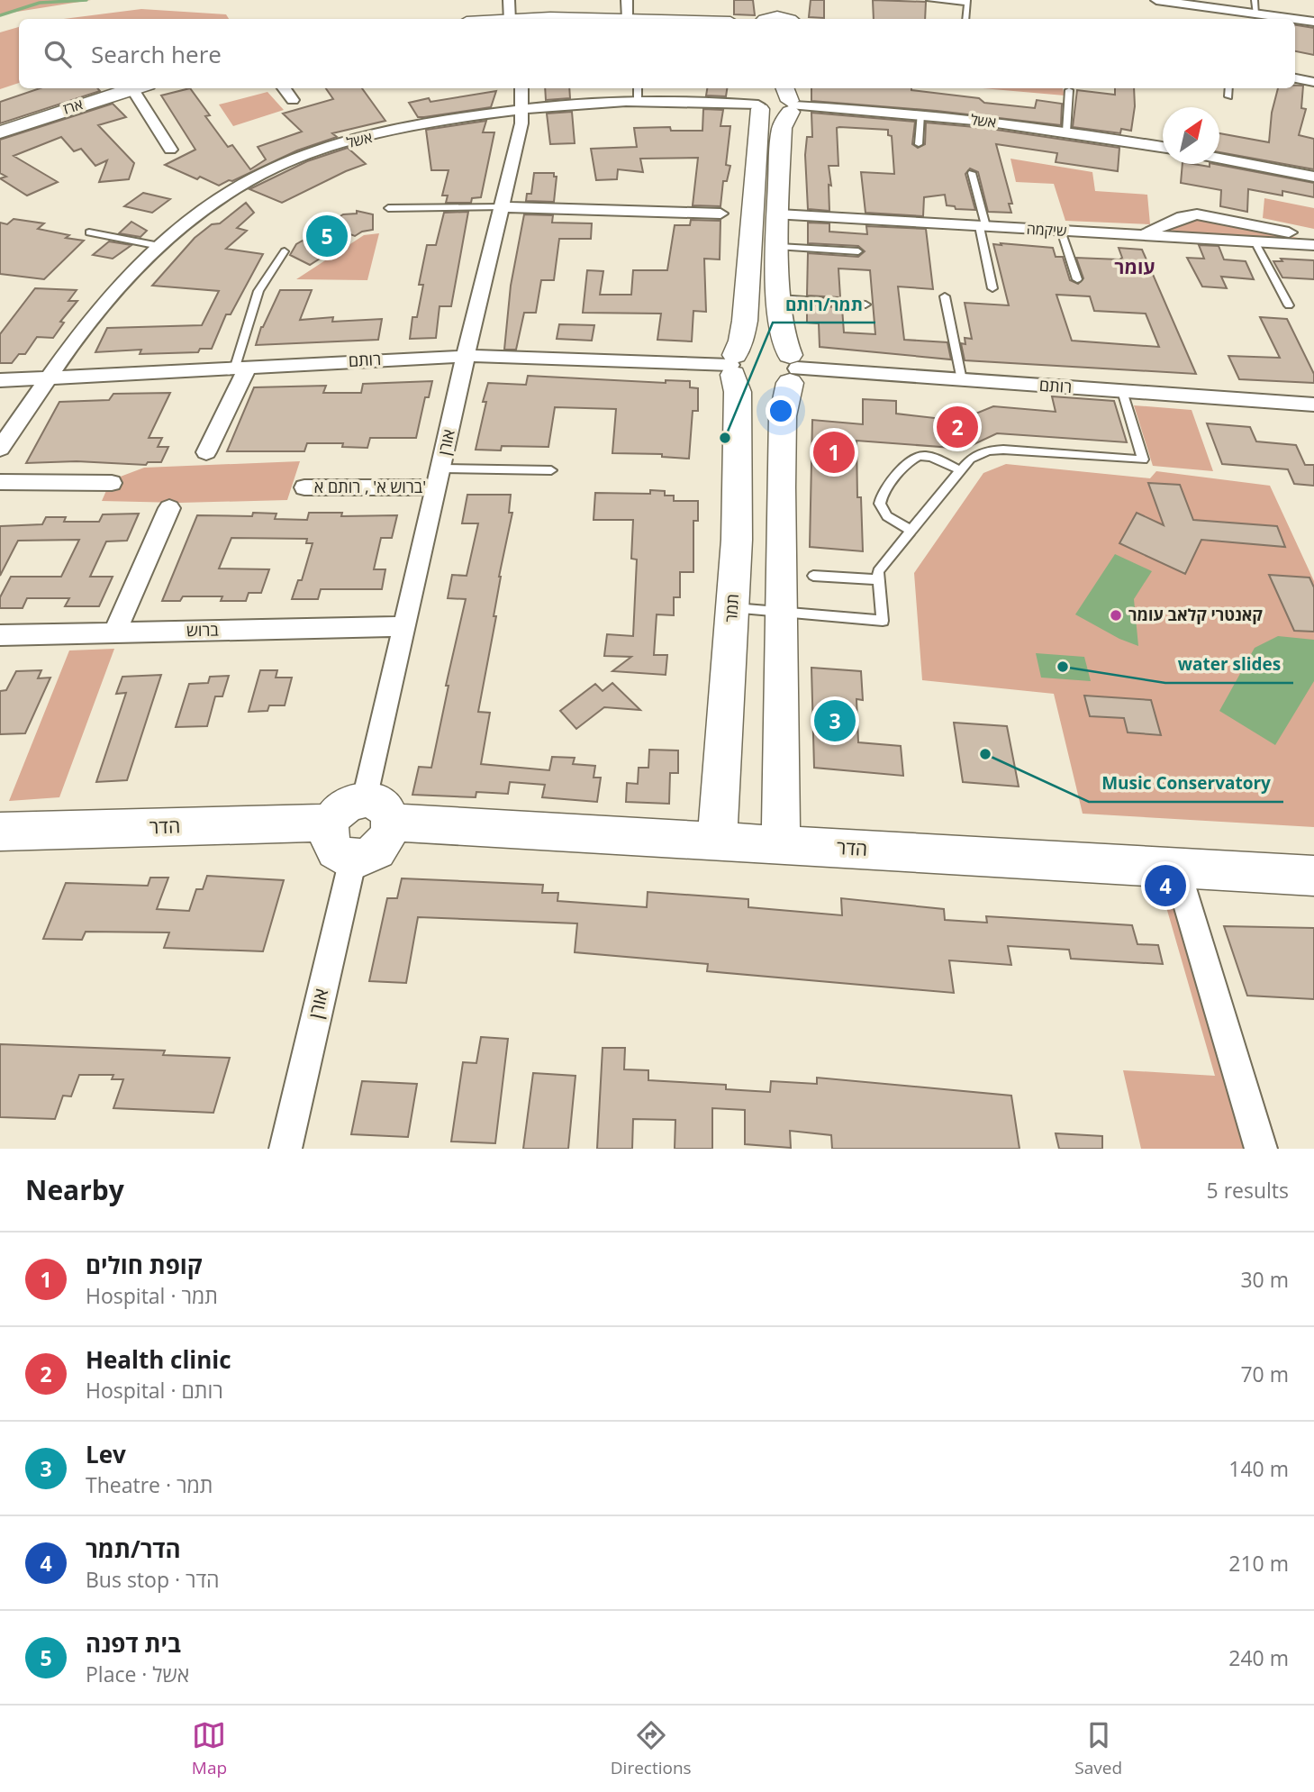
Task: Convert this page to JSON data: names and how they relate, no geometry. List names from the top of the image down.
{
  "streets": {
    "street": [
      "ארז",
      "אשל",
      "שיקמה",
      "רותם",
      "אורן",
      "ברוש א' , רותם א'",
      "תמר",
      "ברוש",
      "הדר"
    ]
  },
  "crossings": [
    ["אשל", "רותם"],
    ["אשל", "אורן"],
    ["אשל", "תמר"],
    ["שיקמה", "תמר"],
    ["רותם", "אורן"],
    ["רותם", "תמר"],
    ["אורן", "ברוש א' , רותם א'"],
    ["אורן", "ברוש"],
    ["אורן", "הדר"],
    ["תמר", "הדר"]
  ],
  "districts": ["עומר"],
  "places": [
    "תמר/רותם",
    "קאנטרי קלאב עומר",
    "water slides",
    "Music Conservatory"
  ],
  "north": "top right",
  "page": {
    "search": "Search here",
    "pins": [
      "5",
      "2",
      "1",
      "3",
      "4"
    ],
    "heading": ["Nearby", "5 results"],
    "list": [
      {
        "mark": "1",
        "name": "קופת חולים",
        "note": "Hospital · תמר",
        "value": "30 m"
      },
      {
        "mark": "2",
        "name": "Health clinic",
        "note": "Hospital · רותם",
        "value": "70 m"
      },
      {
        "mark": "3",
        "name": "Lev",
        "note": "Theatre · תמר",
        "value": "140 m"
      },
      {
        "mark": "4",
        "name": "הדר/תמר",
        "note": "Bus stop · הדר",
        "value": "210 m"
      },
      {
        "mark": "5",
        "name": "בית דפנה",
        "note": "Place · אשל",
        "value": "240 m"
      }
    ],
    "nav": ["Map", "Directions", "Saved"]
  }
}
